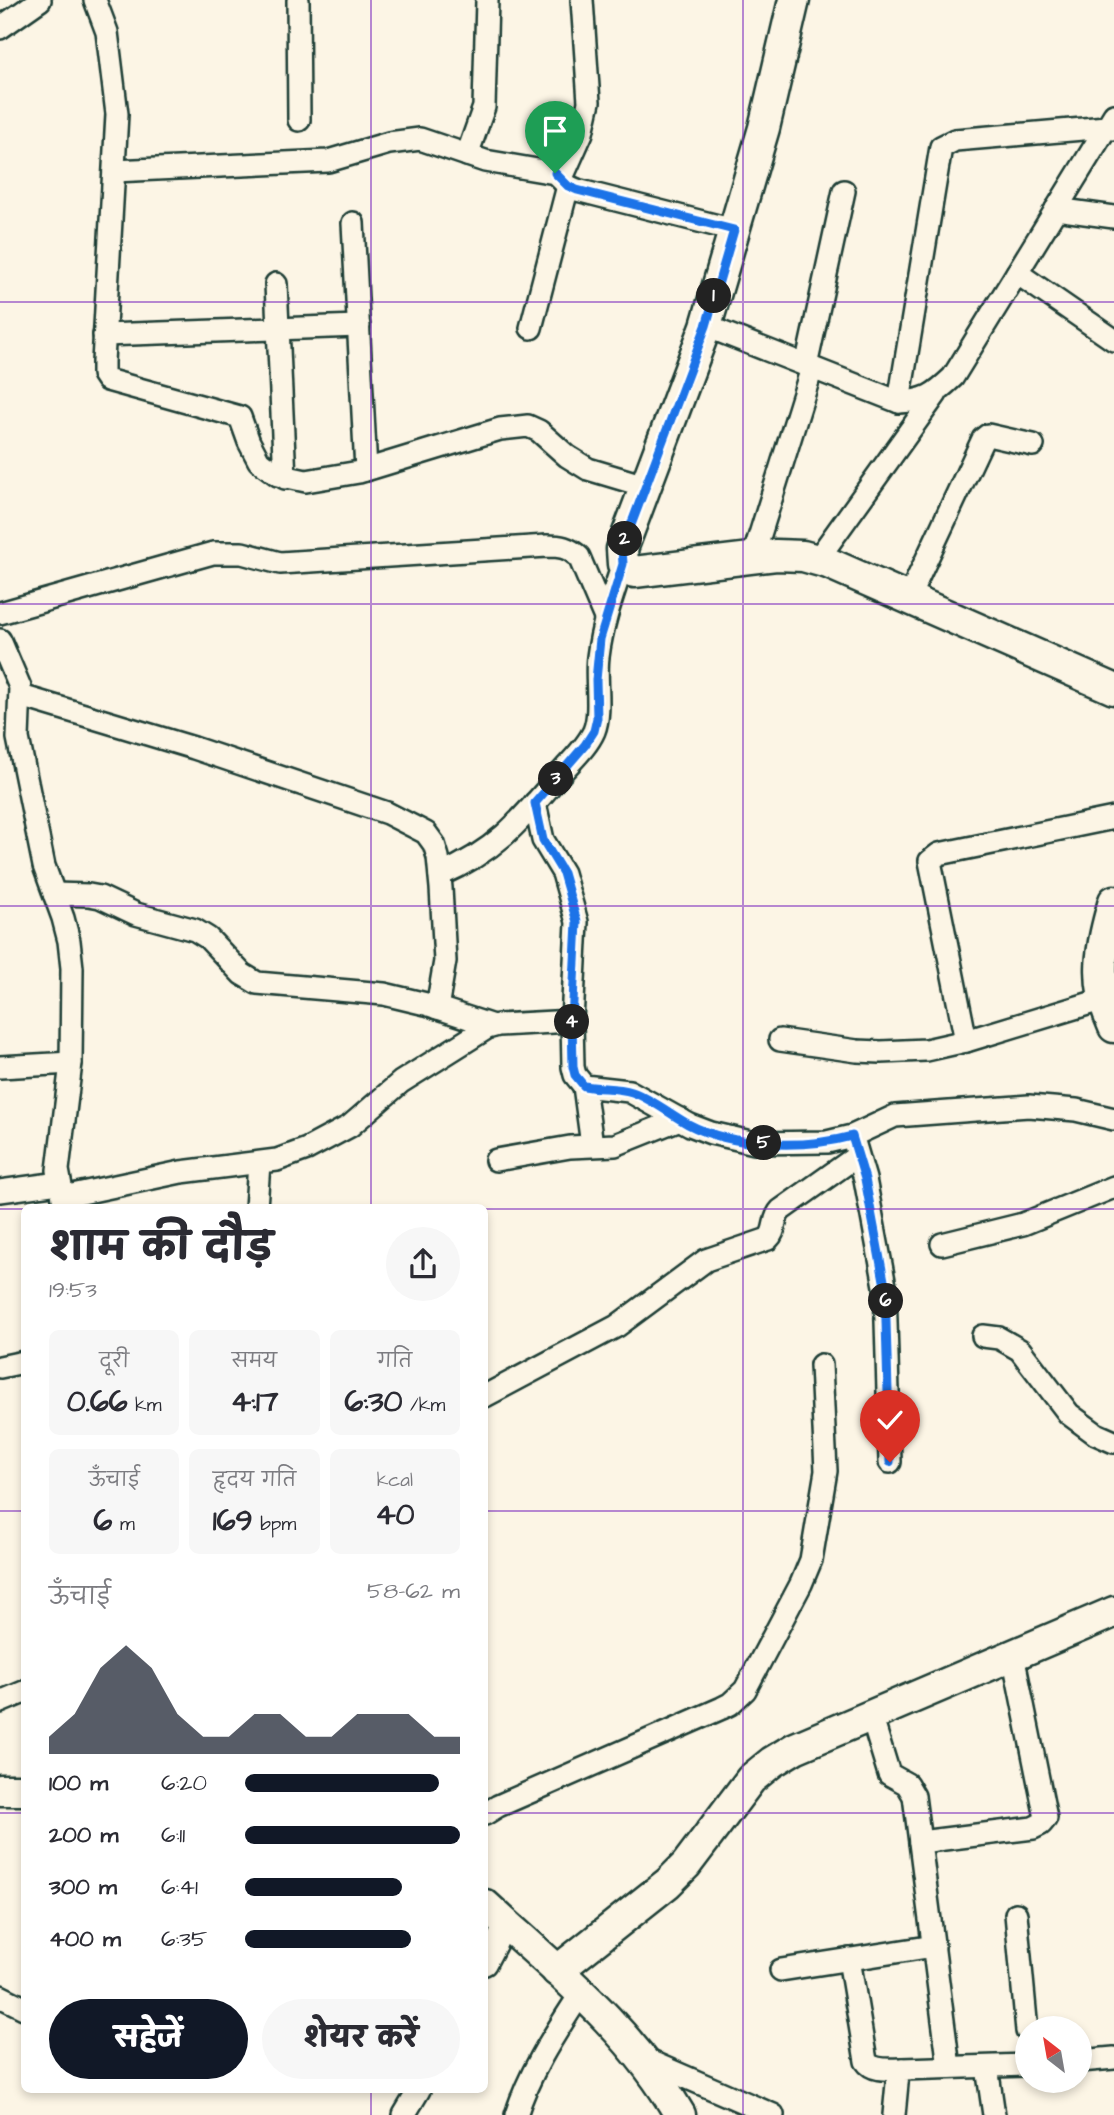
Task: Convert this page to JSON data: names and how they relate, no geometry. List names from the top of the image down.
{
  "north": "top left",
  "page": {
    "pins": [
      "1",
      "2",
      "3",
      "4",
      "5",
      "6"
    ],
    "heading": ["शाम की दौड़", "19:53"],
    "stats": [
      ["दूरी", "0.66 km"],
      ["समय", "4:17"],
      ["गति", "6:30 /km"],
      ["ऊँचाई", "6 m"],
      ["हृदय गति", "169 bpm"],
      ["kcal", "40"]
    ],
    "chart": ["ऊँचाई", "58–62 m"],
    "list": [
      {
        "name": "100 m",
        "note": "6:20"
      },
      {
        "name": "200 m",
        "note": "6:11"
      },
      {
        "name": "300 m",
        "note": "6:41"
      },
      {
        "name": "400 m",
        "note": "6:35"
      }
    ],
    "buttons": ["सहेजें", "शेयर करें"]
  }
}
